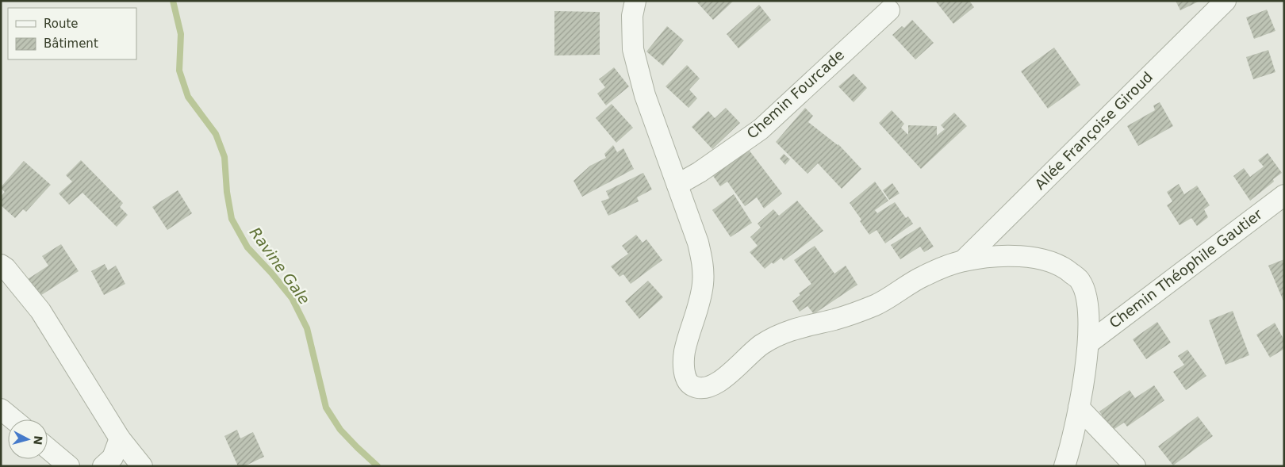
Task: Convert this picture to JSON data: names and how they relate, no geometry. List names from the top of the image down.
{
  "streets": {
    "street": ["Chemin Fourcade", "Allée Françoise Giroud", "Chemin Théophile Gautier"]
  },
  "water": ["Ravine Gale"],
  "legend": ["Route", "Bâtiment"],
  "north": "right"
}
